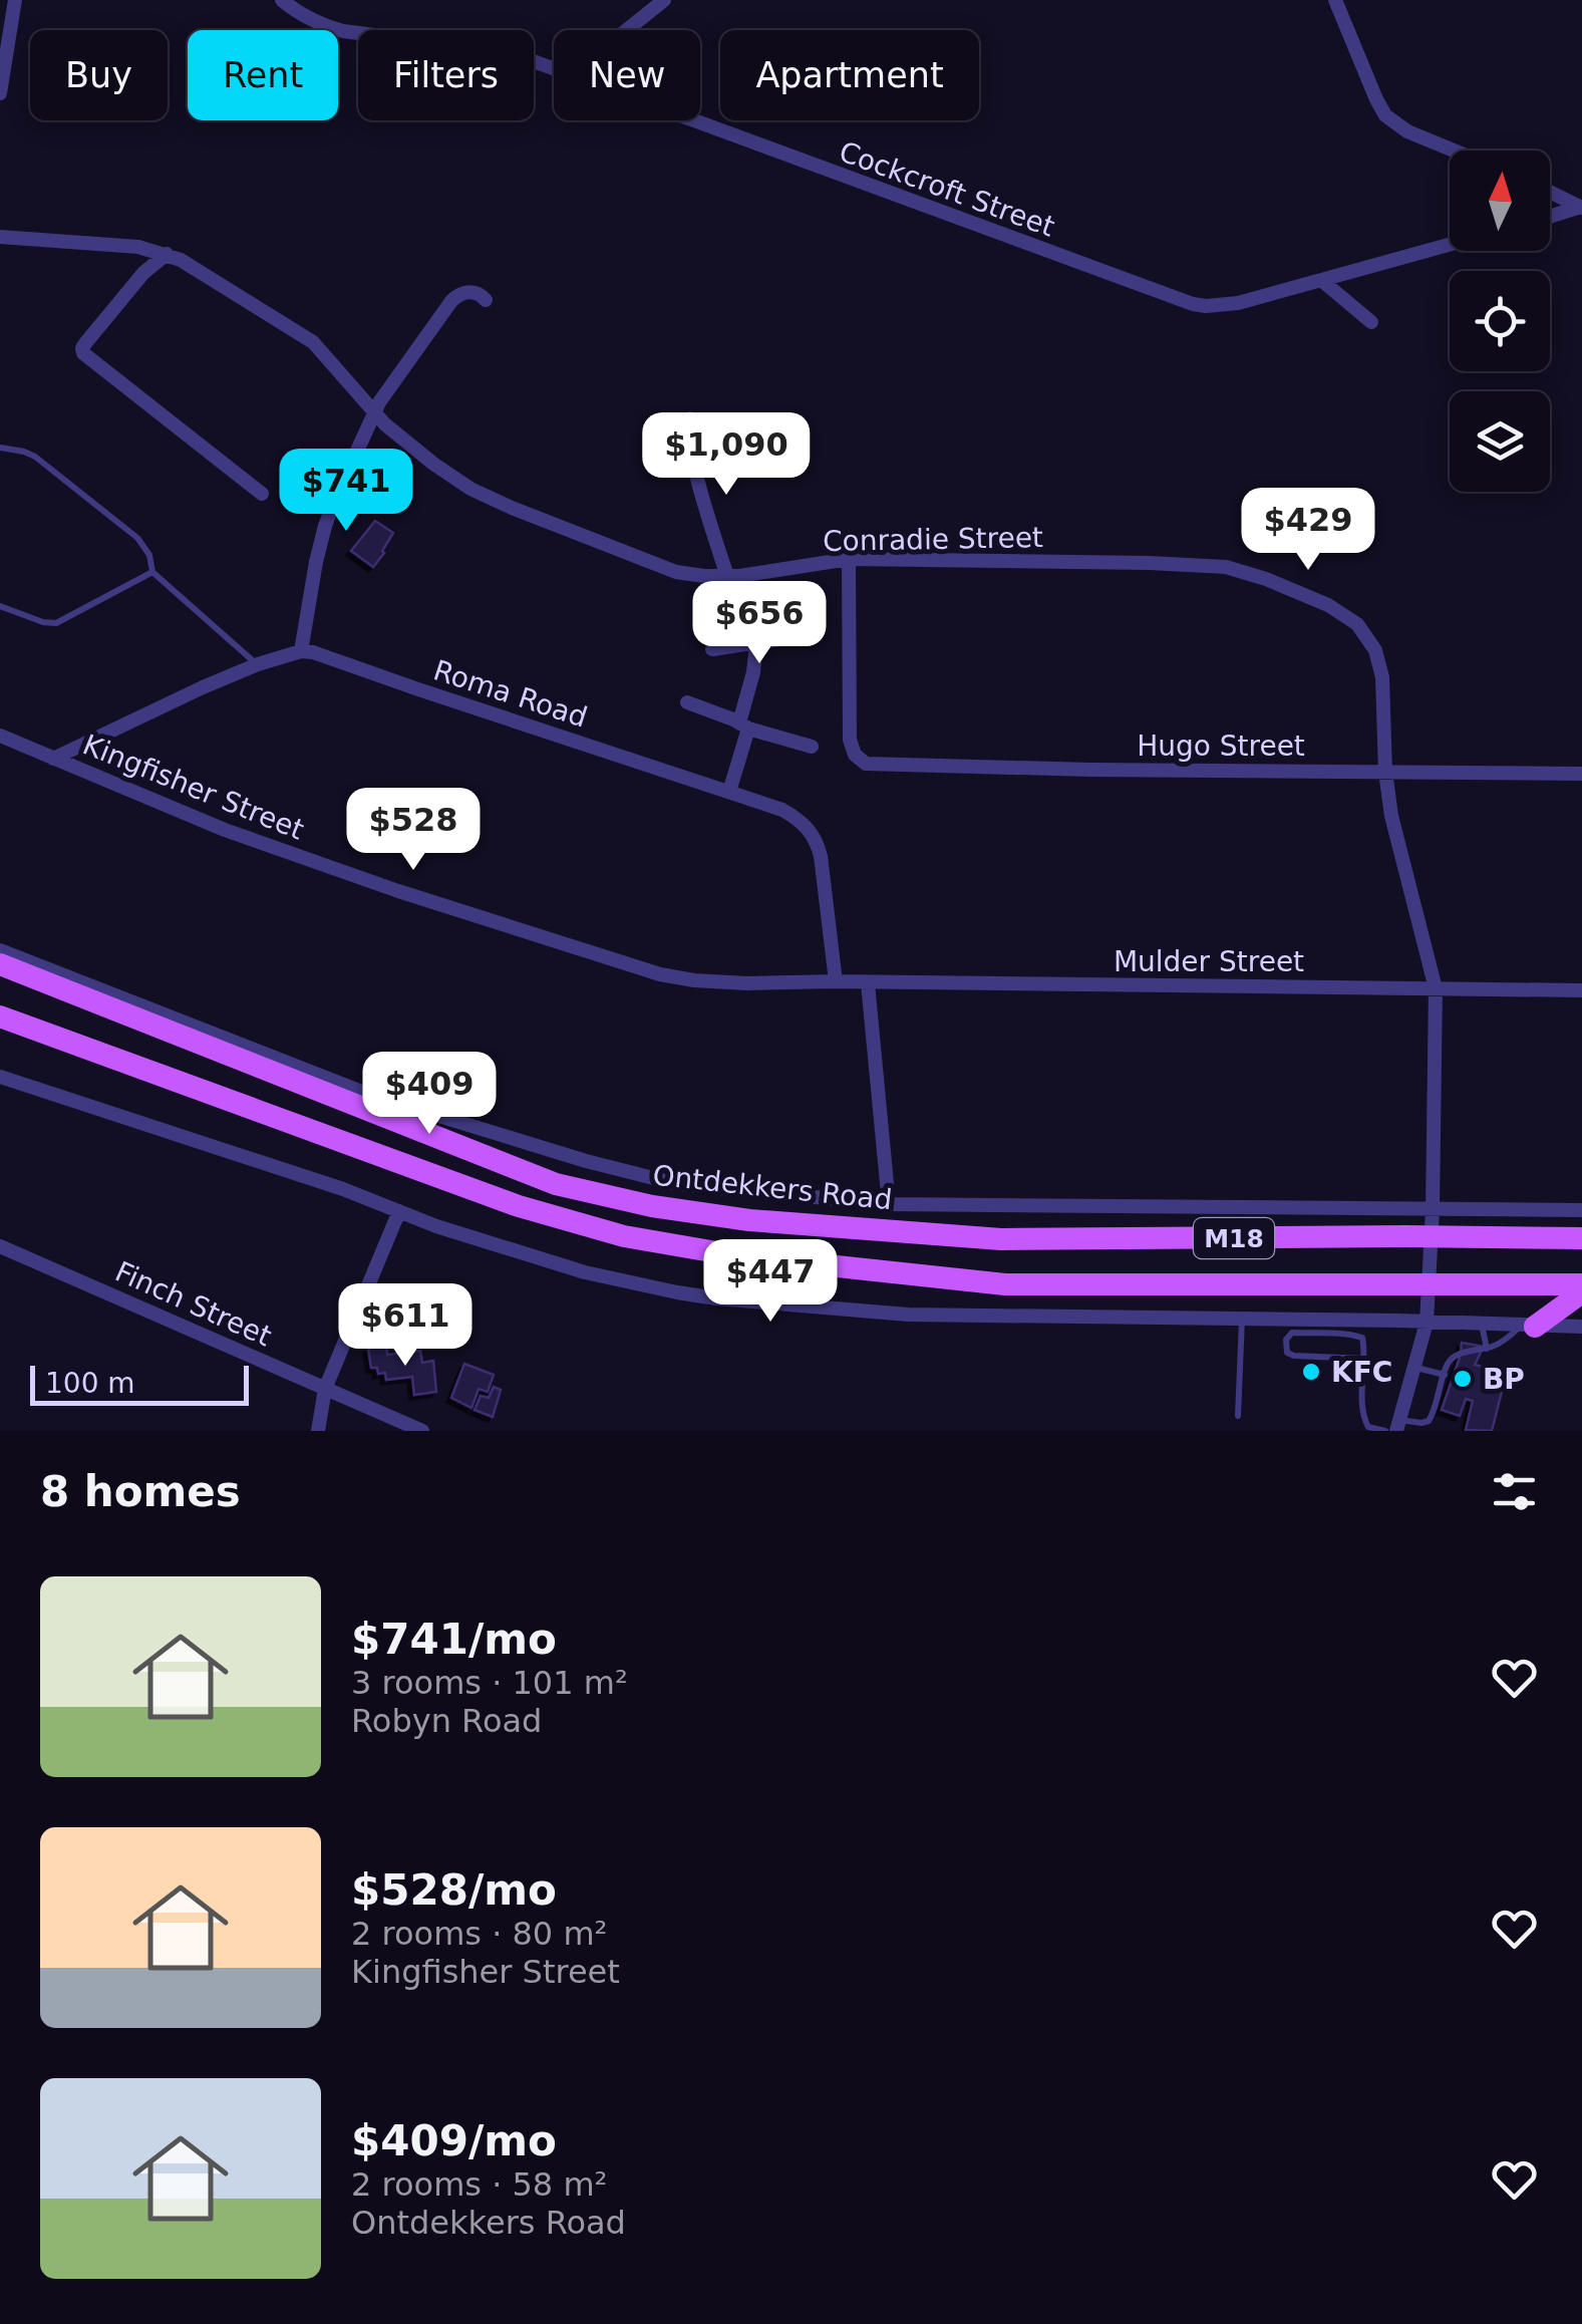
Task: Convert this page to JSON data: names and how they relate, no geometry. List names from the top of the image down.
{
  "streets": {
    "main road": ["Ontdekkers Road", "M18"],
    "street": [
      "Cockcroft Street",
      "Conradie Street",
      "Roma Road",
      "Hugo Street",
      "Kingfisher Street",
      "Mulder Street",
      "Finch Street"
    ]
  },
  "crossings": [
    ["Conradie Street", "Hugo Street"],
    ["Conradie Street", "Mulder Street"],
    ["Conradie Street", "Ontdekkers Road"],
    ["Conradie Street", "M18"],
    ["Roma Road", "Kingfisher Street"],
    ["Roma Road", "Mulder Street"],
    ["Kingfisher Street", "Mulder Street"]
  ],
  "places": ["KFC", "BP"],
  "scale_bar": "100 m",
  "north": "top",
  "page": {
    "chip": [
      "Buy",
      "Rent",
      "Filters",
      "New",
      "Apartment"
    ],
    "price": [
      "$1,090",
      "$741",
      "$429",
      "$656",
      "$528",
      "$409",
      "$447",
      "$611"
    ],
    "scale": "100 m",
    "heading": "8 homes",
    "list": [
      {
        "name": "$741/mo",
        "note": "3 rooms · 101 m² · Robyn Road"
      },
      {
        "name": "$528/mo",
        "note": "2 rooms · 80 m² · Kingfisher Street"
      },
      {
        "name": "$409/mo",
        "note": "2 rooms · 58 m² · Ontdekkers Road"
      }
    ]
  }
}
